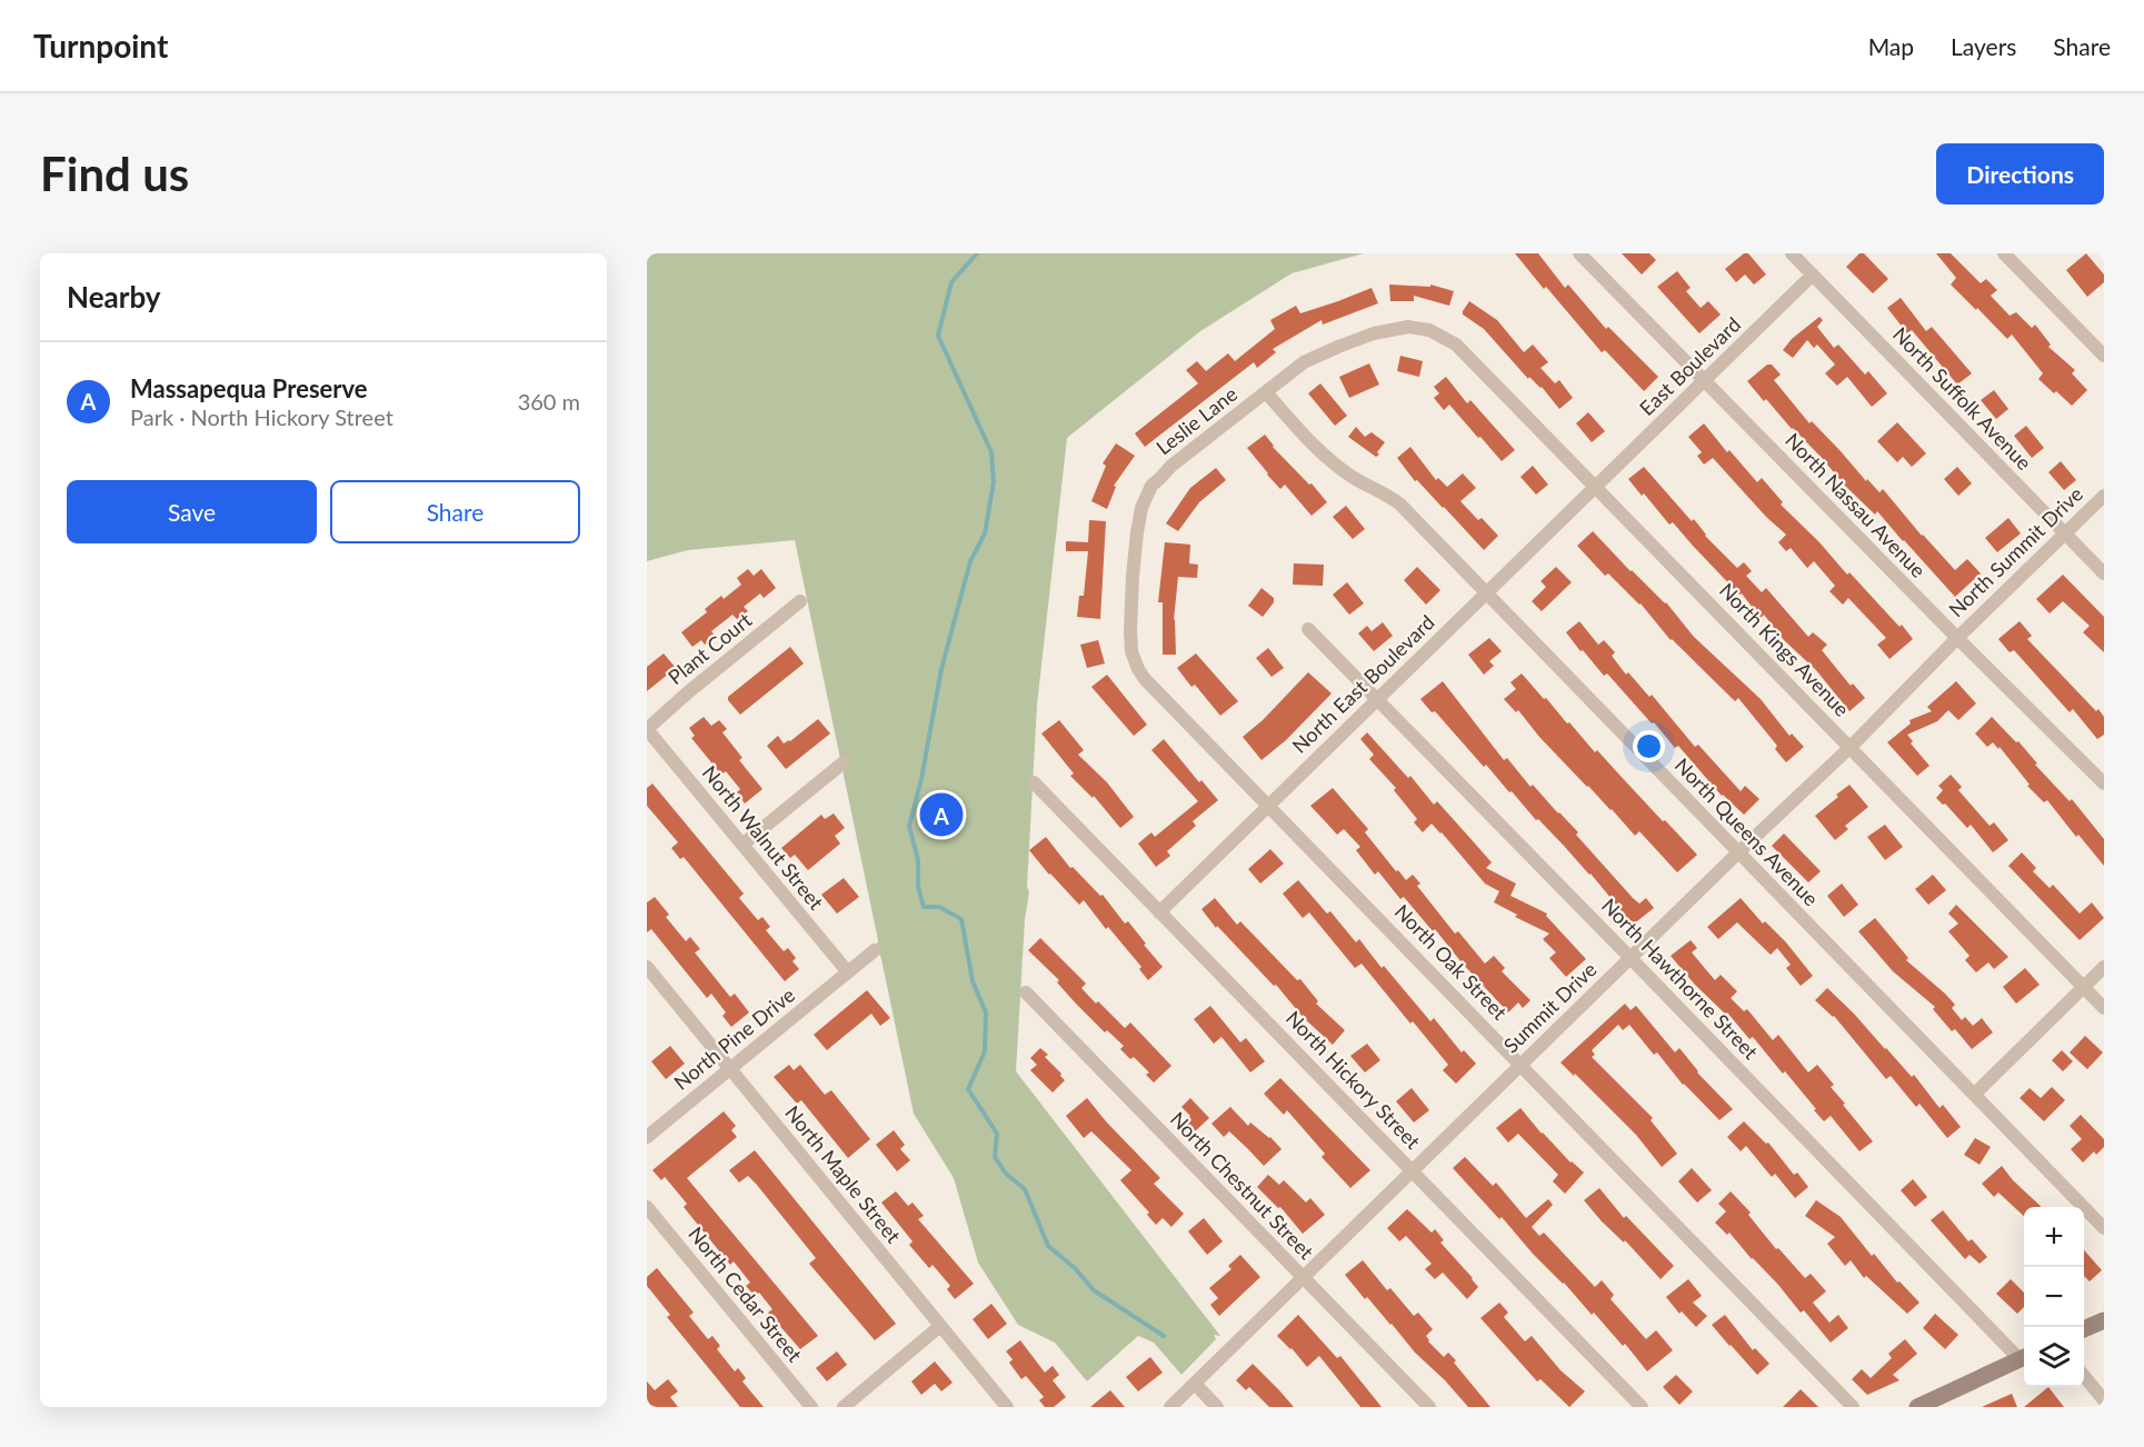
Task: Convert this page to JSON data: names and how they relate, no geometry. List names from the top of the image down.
{
  "streets": {
    "street": [
      "East Boulevard",
      "North Suffolk Avenue",
      "Leslie Lane",
      "North Nassau Avenue",
      "North Summit Drive",
      "Plant Court",
      "North Kings Avenue",
      "North East Boulevard",
      "North Queens Avenue",
      "North Walnut Street",
      "North Oak Street",
      "North Hawthorne Street",
      "Summit Drive",
      "North Pine Drive",
      "North Hickory Street",
      "North Maple Street",
      "North Chestnut Street",
      "North Cedar Street"
    ]
  },
  "crossings": [
    ["East Boulevard", "North Suffolk Avenue"],
    ["East Boulevard", "North Nassau Avenue"],
    ["East Boulevard", "North Kings Avenue"],
    ["East Boulevard", "North East Boulevard"],
    ["North Suffolk Avenue", "North Summit Drive"],
    ["Leslie Lane", "North Kings Avenue"],
    ["Leslie Lane", "North Queens Avenue"],
    ["Leslie Lane", "North Oak Street"],
    ["North Nassau Avenue", "North Summit Drive"],
    ["North Nassau Avenue", "Summit Drive"],
    ["North Summit Drive", "Summit Drive"],
    ["Plant Court", "North Walnut Street"],
    ["North Kings Avenue", "North East Boulevard"],
    ["North Kings Avenue", "Summit Drive"],
    ["North East Boulevard", "North Queens Avenue"],
    ["North East Boulevard", "North Oak Street"],
    ["North East Boulevard", "North Hawthorne Street"],
    ["North East Boulevard", "North Hickory Street"],
    ["North Queens Avenue", "Summit Drive"],
    ["North Walnut Street", "North Pine Drive"],
    ["North Oak Street", "Summit Drive"],
    ["North Hawthorne Street", "Summit Drive"],
    ["Summit Drive", "North Hickory Street"],
    ["Summit Drive", "North Chestnut Street"],
    ["North Pine Drive", "North Maple Street"]
  ],
  "page": {
    "header": "Turnpoint",
    "nav": ["Map", "Layers", "Share"],
    "buttons": [
      "Directions",
      ["Save", "Share"]
    ],
    "title": "Find us",
    "heading": "Nearby",
    "list": [
      {
        "mark": "A",
        "name": "Massapequa Preserve",
        "note": "Park · North Hickory Street",
        "value": "360 m"
      }
    ],
    "pins": "A",
    "map_buttons": ["+", "−"]
  }
}
